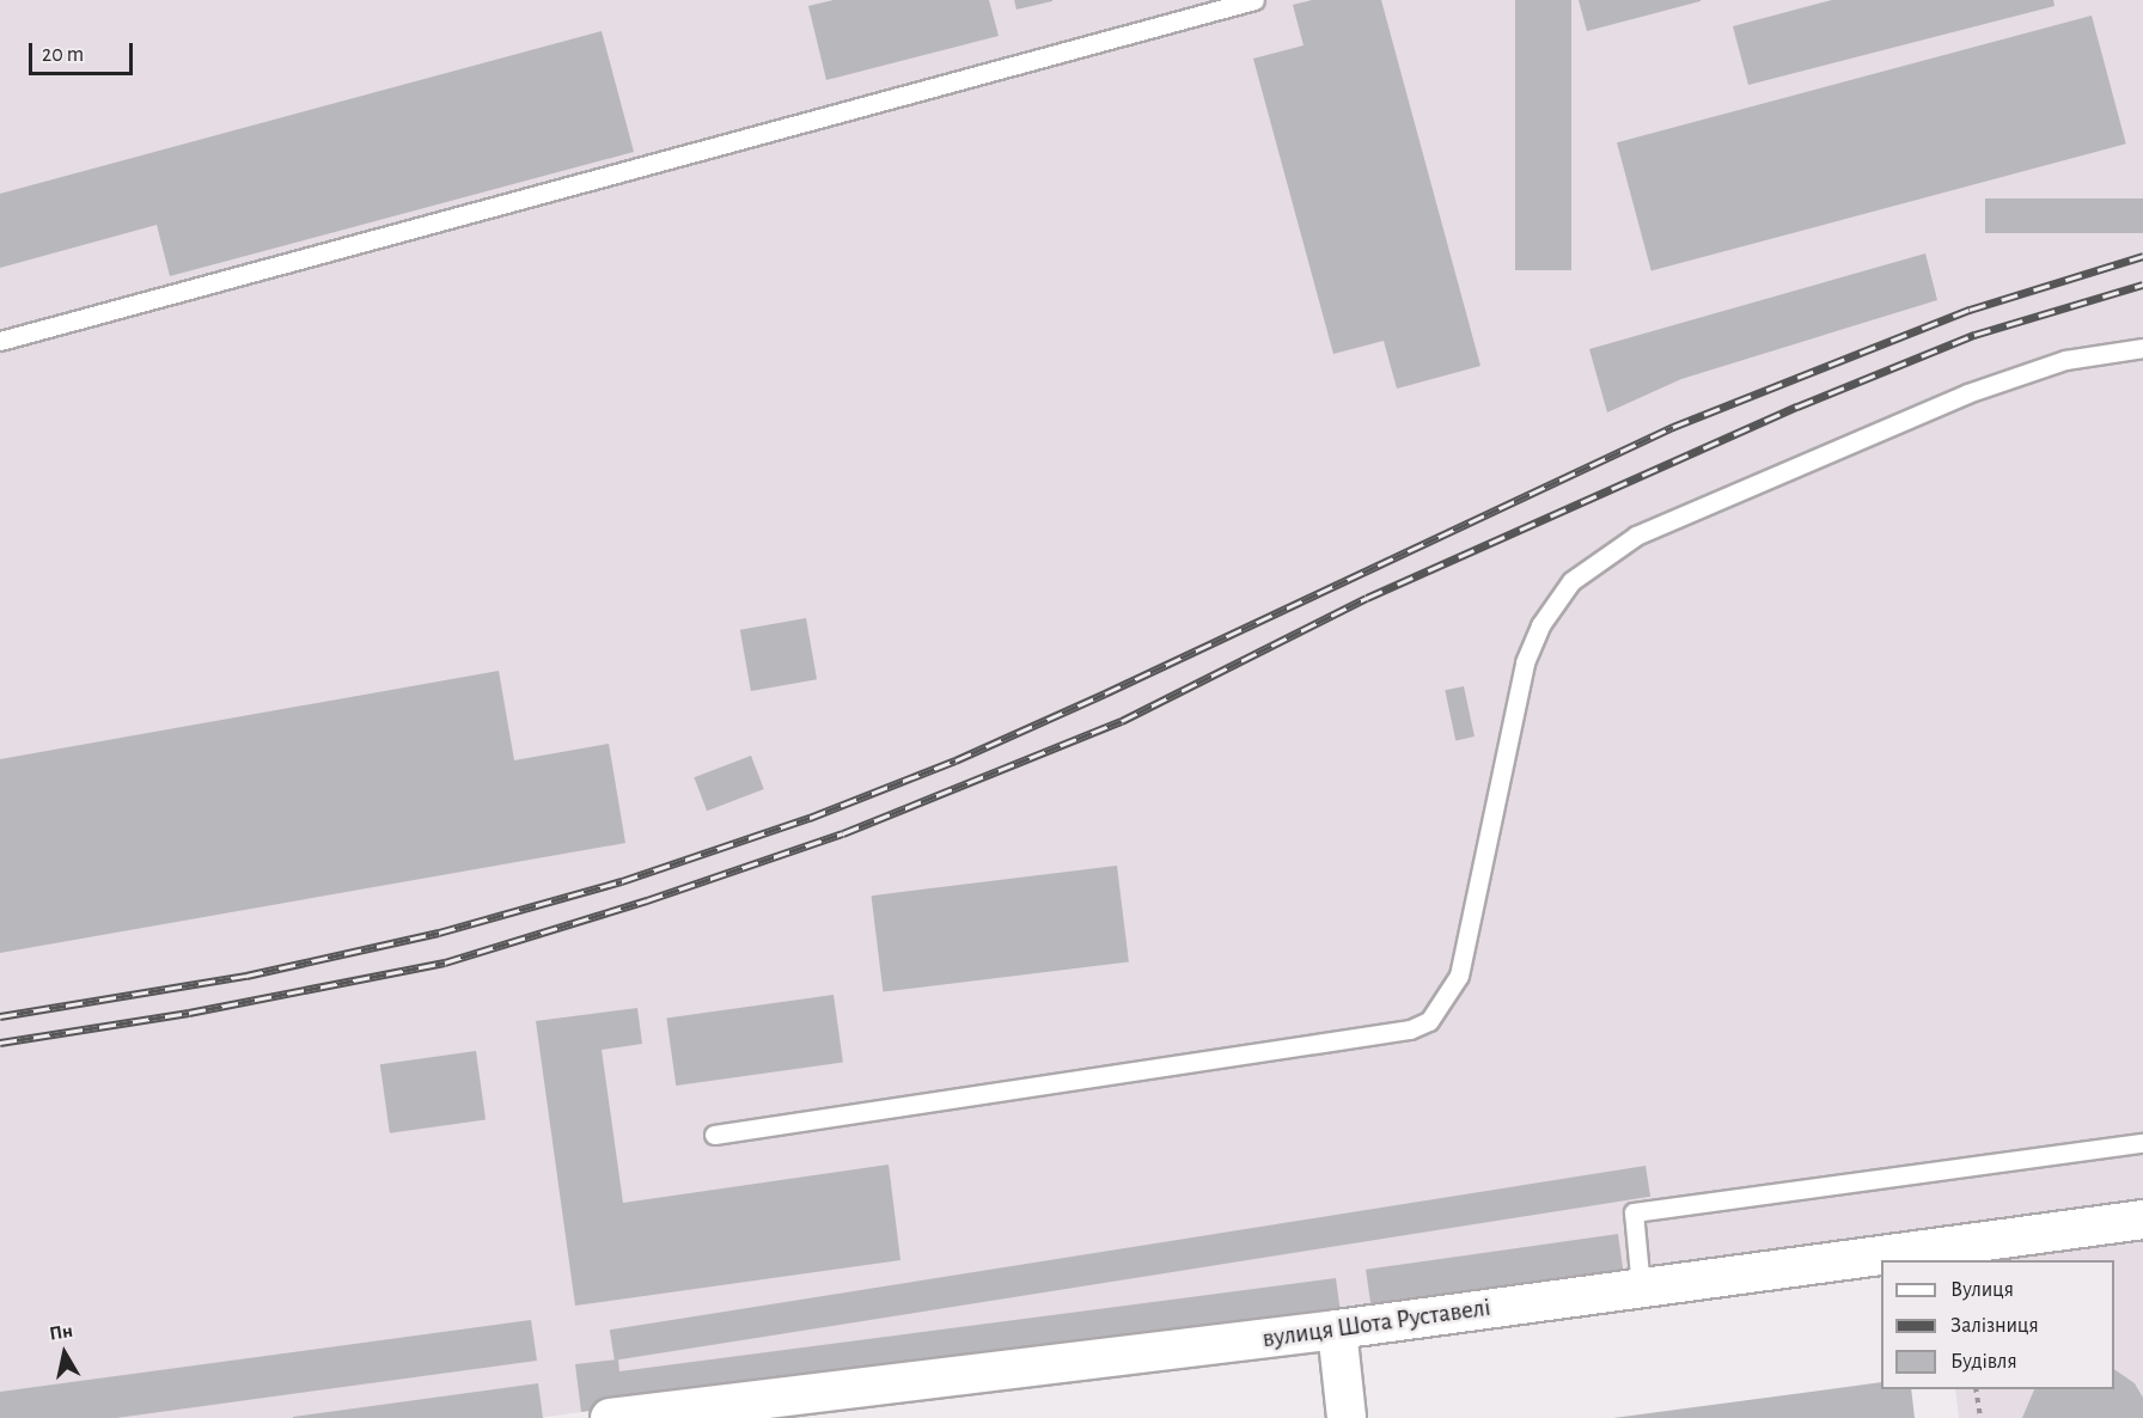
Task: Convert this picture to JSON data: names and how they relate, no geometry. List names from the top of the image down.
{
  "streets": {
    "street": ["вулиця Шота Руставелі"]
  },
  "legend": ["Вулиця", "Залізниця", "Будівля"],
  "scale_bar": "20 m",
  "north": "top"
}
